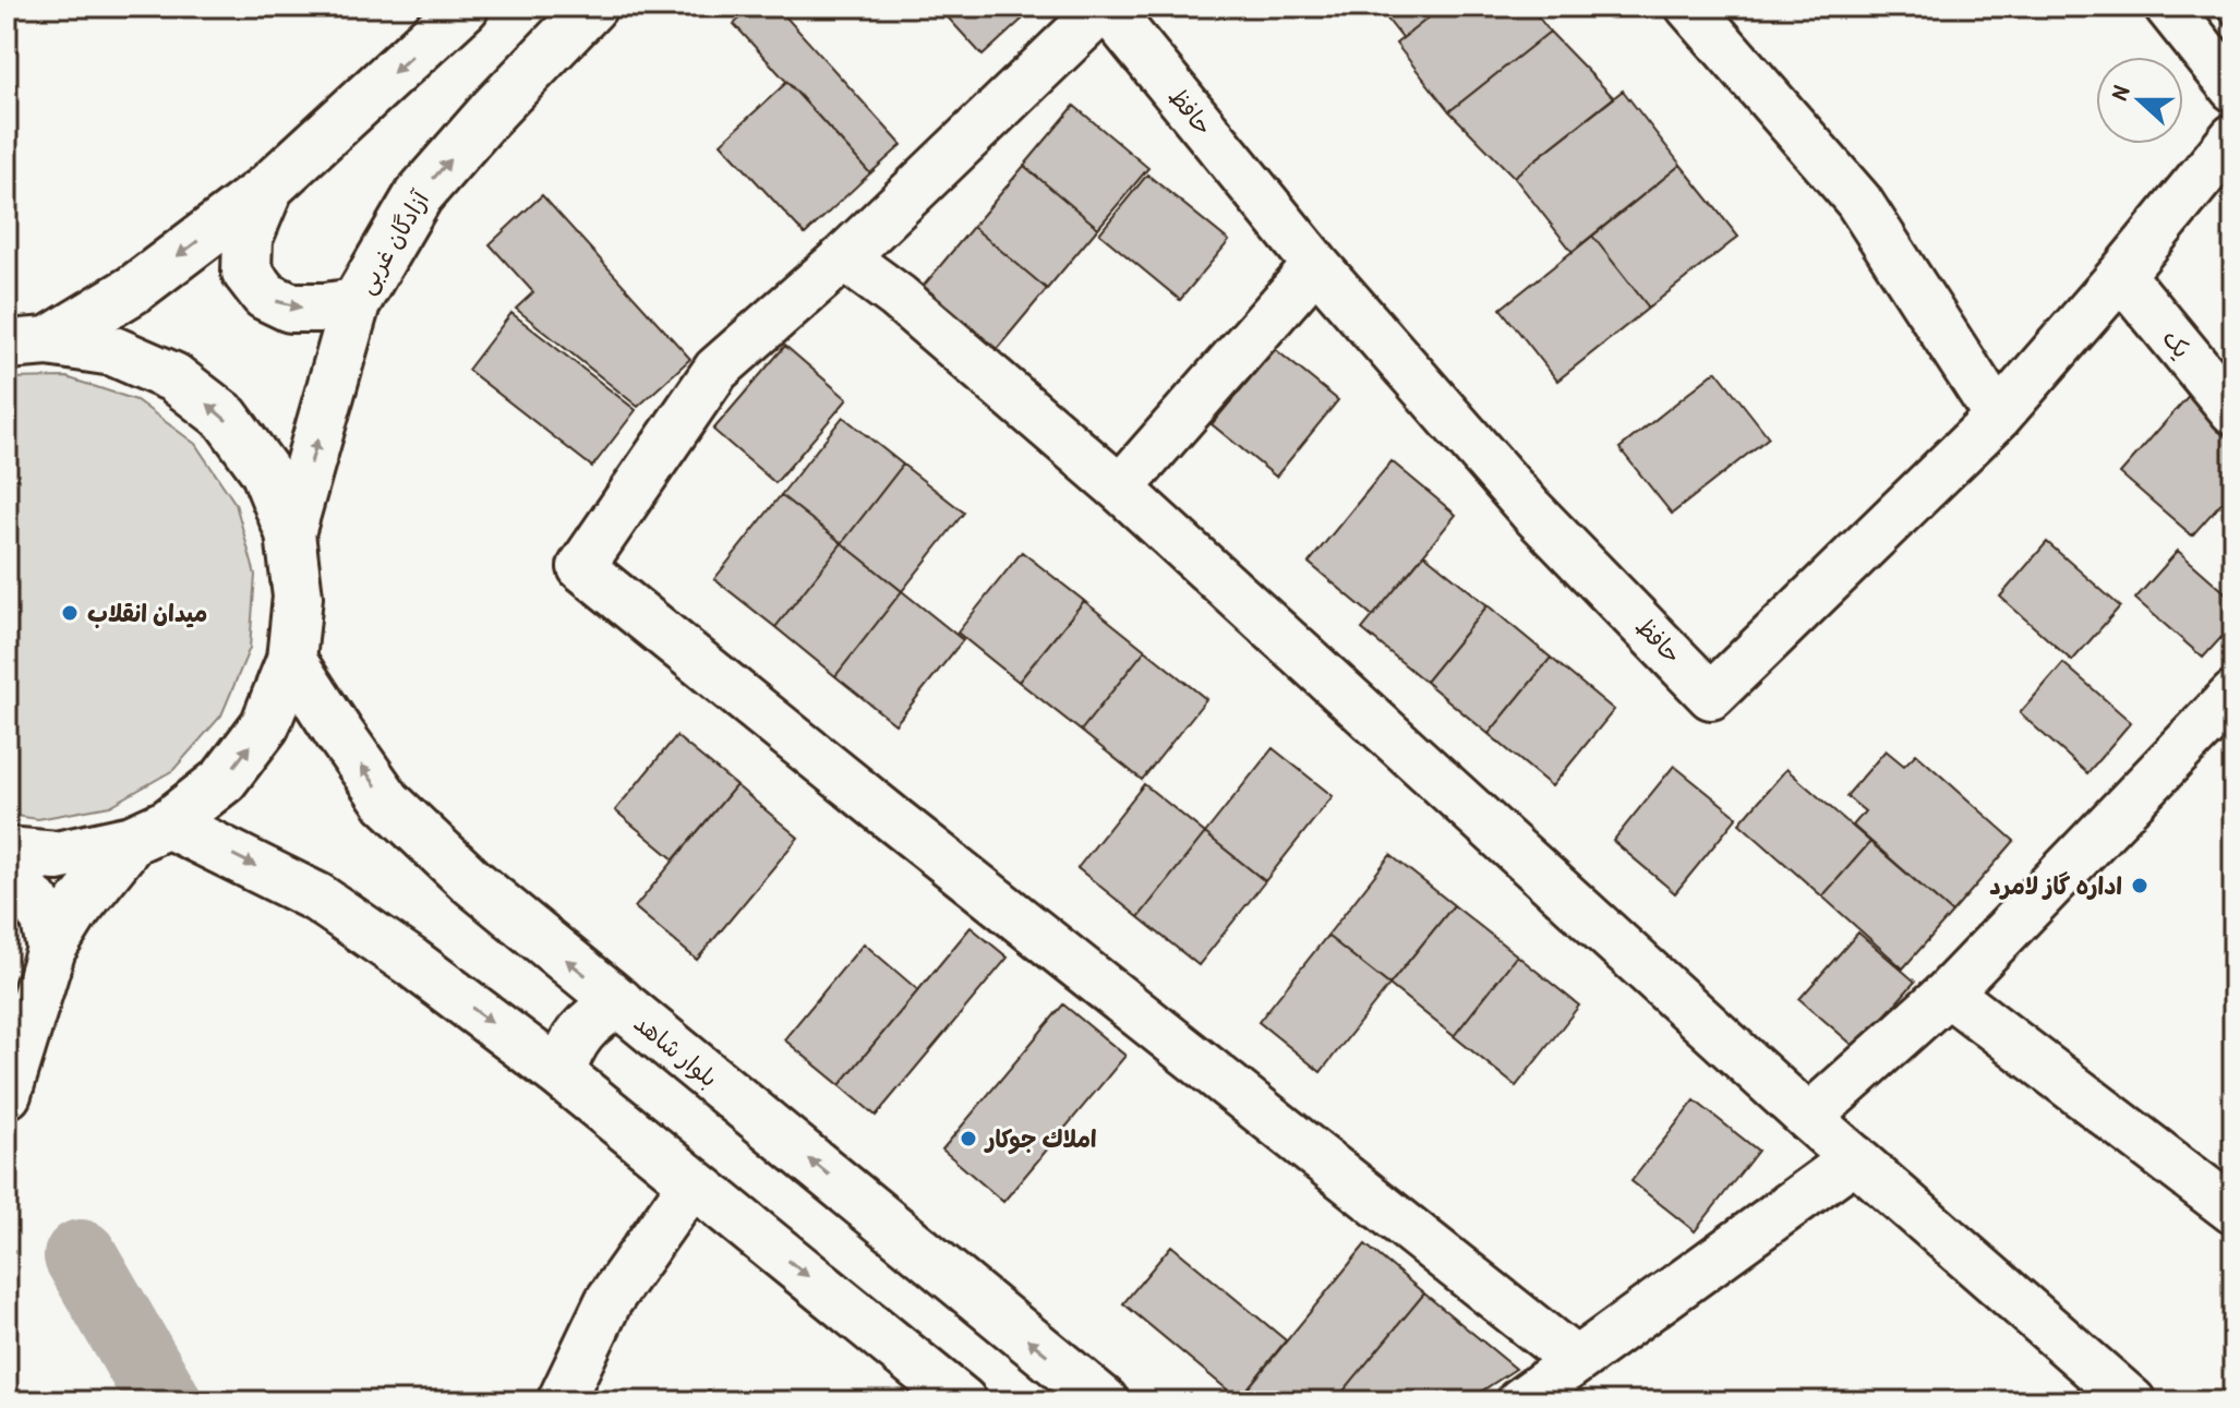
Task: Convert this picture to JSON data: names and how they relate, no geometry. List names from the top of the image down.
{
  "streets": {
    "main road": ["آزادگان غربی", "بلوار شاهد"],
    "street": ["حافظ", "یک"]
  },
  "crossings": [
    ["حافظ", "یک"]
  ],
  "places": ["میدان انقلاب", "اداره گاز لامرد", "املاك جوكار"],
  "north": "left"
}
